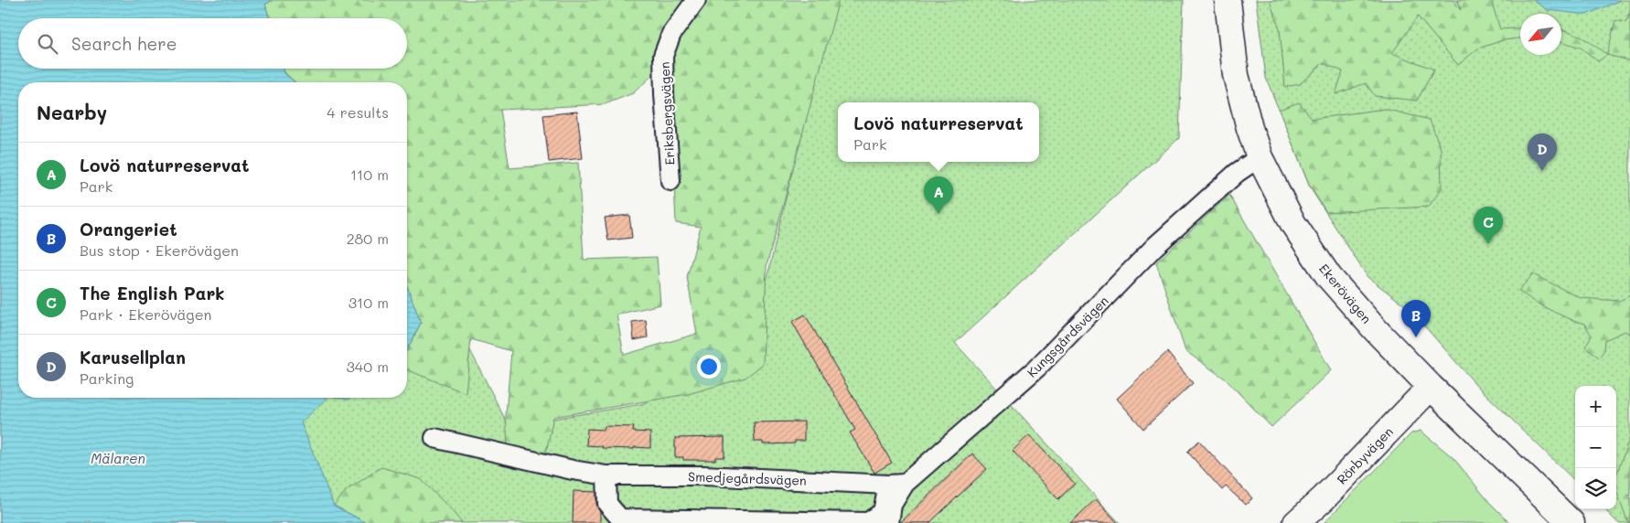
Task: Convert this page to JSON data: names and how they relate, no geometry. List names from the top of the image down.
{
  "streets": {
    "main road": ["Ekerövägen", "Rörbyvägen"],
    "street": ["Eriksbergsvägen", "Kungsgårdsvägen", "Smedjegårdsvägen"]
  },
  "crossings": [
    ["Ekerövägen", "Kungsgårdsvägen"],
    ["Ekerövägen", "Rörbyvägen"],
    ["Kungsgårdsvägen", "Smedjegårdsvägen"]
  ],
  "water": ["Mälaren"],
  "north": "bottom left",
  "page": {
    "search": "Search here",
    "heading": ["Nearby", "4 results"],
    "popup": ["Lovö naturreservat", "Park"],
    "pins": [
      "D",
      "A",
      "C",
      "B"
    ],
    "list": [
      {
        "mark": "A",
        "name": "Lovö naturreservat",
        "note": "Park",
        "value": "110 m"
      },
      {
        "mark": "B",
        "name": "Orangeriet",
        "note": "Bus stop · Ekerövägen",
        "value": "280 m"
      },
      {
        "mark": "C",
        "name": "The English Park",
        "note": "Park · Ekerövägen",
        "value": "310 m"
      },
      {
        "mark": "D",
        "name": "Karusellplan",
        "note": "Parking",
        "value": "340 m"
      }
    ],
    "map_buttons": ["+", "−"]
  }
}
